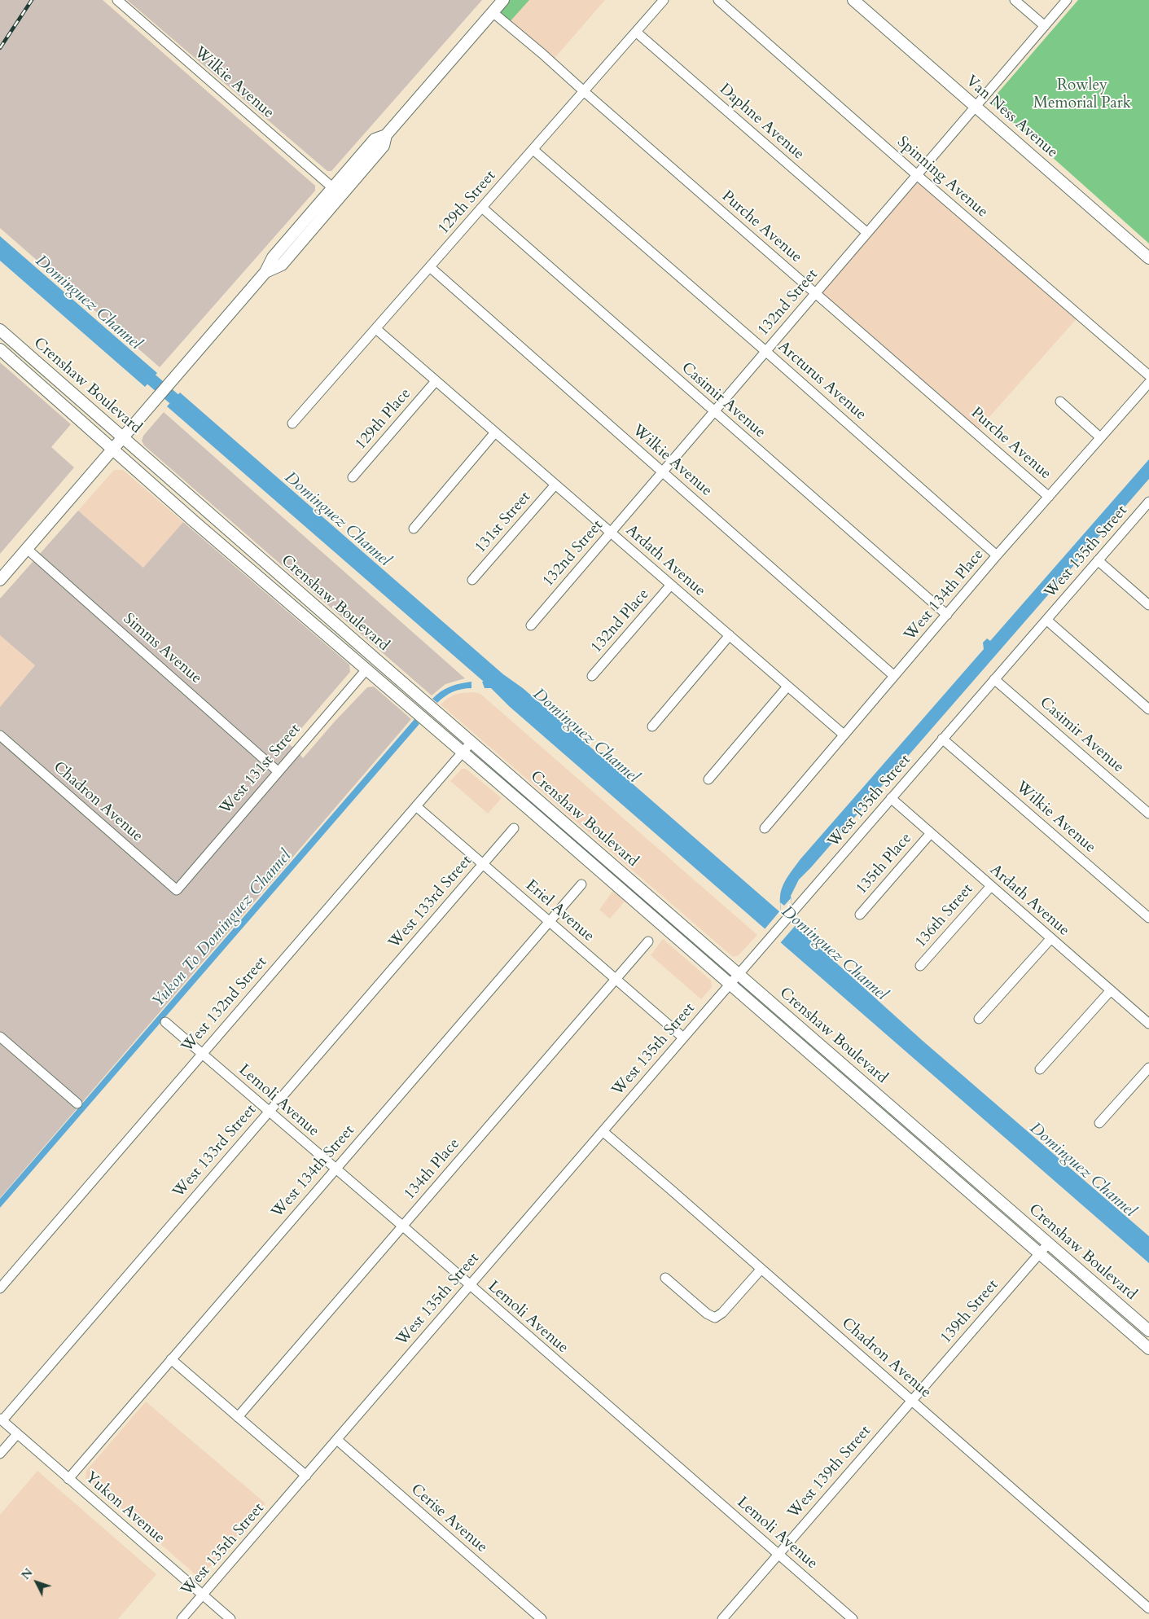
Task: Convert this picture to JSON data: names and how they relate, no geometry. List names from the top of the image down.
{
  "streets": {
    "main road": ["Van Ness Avenue", "Crenshaw Boulevard"],
    "street": [
      "Wilkie Avenue",
      "Daphne Avenue",
      "Spinning Avenue",
      "129th Street",
      "Purche Avenue",
      "132nd Street",
      "Arcturus Avenue",
      "Casimir Avenue",
      "129th Place",
      "131st Street",
      "West 135th Street",
      "Ardath Avenue",
      "West 134th Place",
      "132nd Place",
      "Simms Avenue",
      "West 131st Street",
      "Chadron Avenue",
      "135th Place",
      "West 133rd Street",
      "Eriel Avenue",
      "136th Street",
      "West 132nd Street",
      "Lemoli Avenue",
      "134th Place",
      "West 134th Street",
      "139th Street",
      "West 139th Street",
      "Yukon Avenue",
      "Cerise Avenue"
    ]
  },
  "crossings": [
    ["Wilkie Avenue", "129th Street"],
    ["Wilkie Avenue", "132nd Street"],
    ["Wilkie Avenue", "West 135th Street"],
    ["Wilkie Avenue", "West 134th Place"],
    ["Van Ness Avenue", "132nd Street"],
    ["Daphne Avenue", "129th Street"],
    ["Daphne Avenue", "132nd Street"],
    ["Spinning Avenue", "132nd Street"],
    ["129th Street", "Purche Avenue"],
    ["129th Street", "Arcturus Avenue"],
    ["129th Street", "Casimir Avenue"],
    ["129th Street", "Ardath Avenue"],
    ["Purche Avenue", "132nd Street"],
    ["Purche Avenue", "West 134th Place"],
    ["132nd Street", "Arcturus Avenue"],
    ["132nd Street", "Casimir Avenue"],
    ["132nd Street", "Ardath Avenue"],
    ["Arcturus Avenue", "West 134th Place"],
    ["Crenshaw Boulevard", "West 135th Street"],
    ["Crenshaw Boulevard", "West 131st Street"],
    ["Crenshaw Boulevard", "West 132nd Street"],
    ["Crenshaw Boulevard", "139th Street"],
    ["Casimir Avenue", "West 135th Street"],
    ["Casimir Avenue", "West 134th Place"],
    ["129th Place", "Ardath Avenue"],
    ["131st Street", "Ardath Avenue"],
    ["West 135th Street", "Ardath Avenue"],
    ["West 135th Street", "Chadron Avenue"],
    ["West 135th Street", "Eriel Avenue"],
    ["West 135th Street", "Lemoli Avenue"],
    ["West 135th Street", "Yukon Avenue"],
    ["West 135th Street", "Cerise Avenue"],
    ["Ardath Avenue", "West 134th Place"],
    ["Ardath Avenue", "132nd Place"],
    ["Ardath Avenue", "135th Place"],
    ["Ardath Avenue", "136th Street"],
    ["Simms Avenue", "West 131st Street"],
    ["West 131st Street", "Chadron Avenue"],
    ["Chadron Avenue", "139th Street"],
    ["Chadron Avenue", "West 139th Street"],
    ["West 133rd Street", "Eriel Avenue"],
    ["West 133rd Street", "Lemoli Avenue"],
    ["West 133rd Street", "Yukon Avenue"],
    ["Eriel Avenue", "West 132nd Street"],
    ["Eriel Avenue", "134th Place"],
    ["Eriel Avenue", "West 134th Street"],
    ["West 132nd Street", "Lemoli Avenue"],
    ["Lemoli Avenue", "134th Place"],
    ["Lemoli Avenue", "West 134th Street"],
    ["Lemoli Avenue", "West 139th Street"],
    ["West 134th Street", "Yukon Avenue"],
    ["139th Street", "West 139th Street"]
  ],
  "water": ["Dominguez Channel", "Yukon To Dominguez Channel"],
  "parks": ["Rowley Memorial Park"],
  "north": "top left"
}
